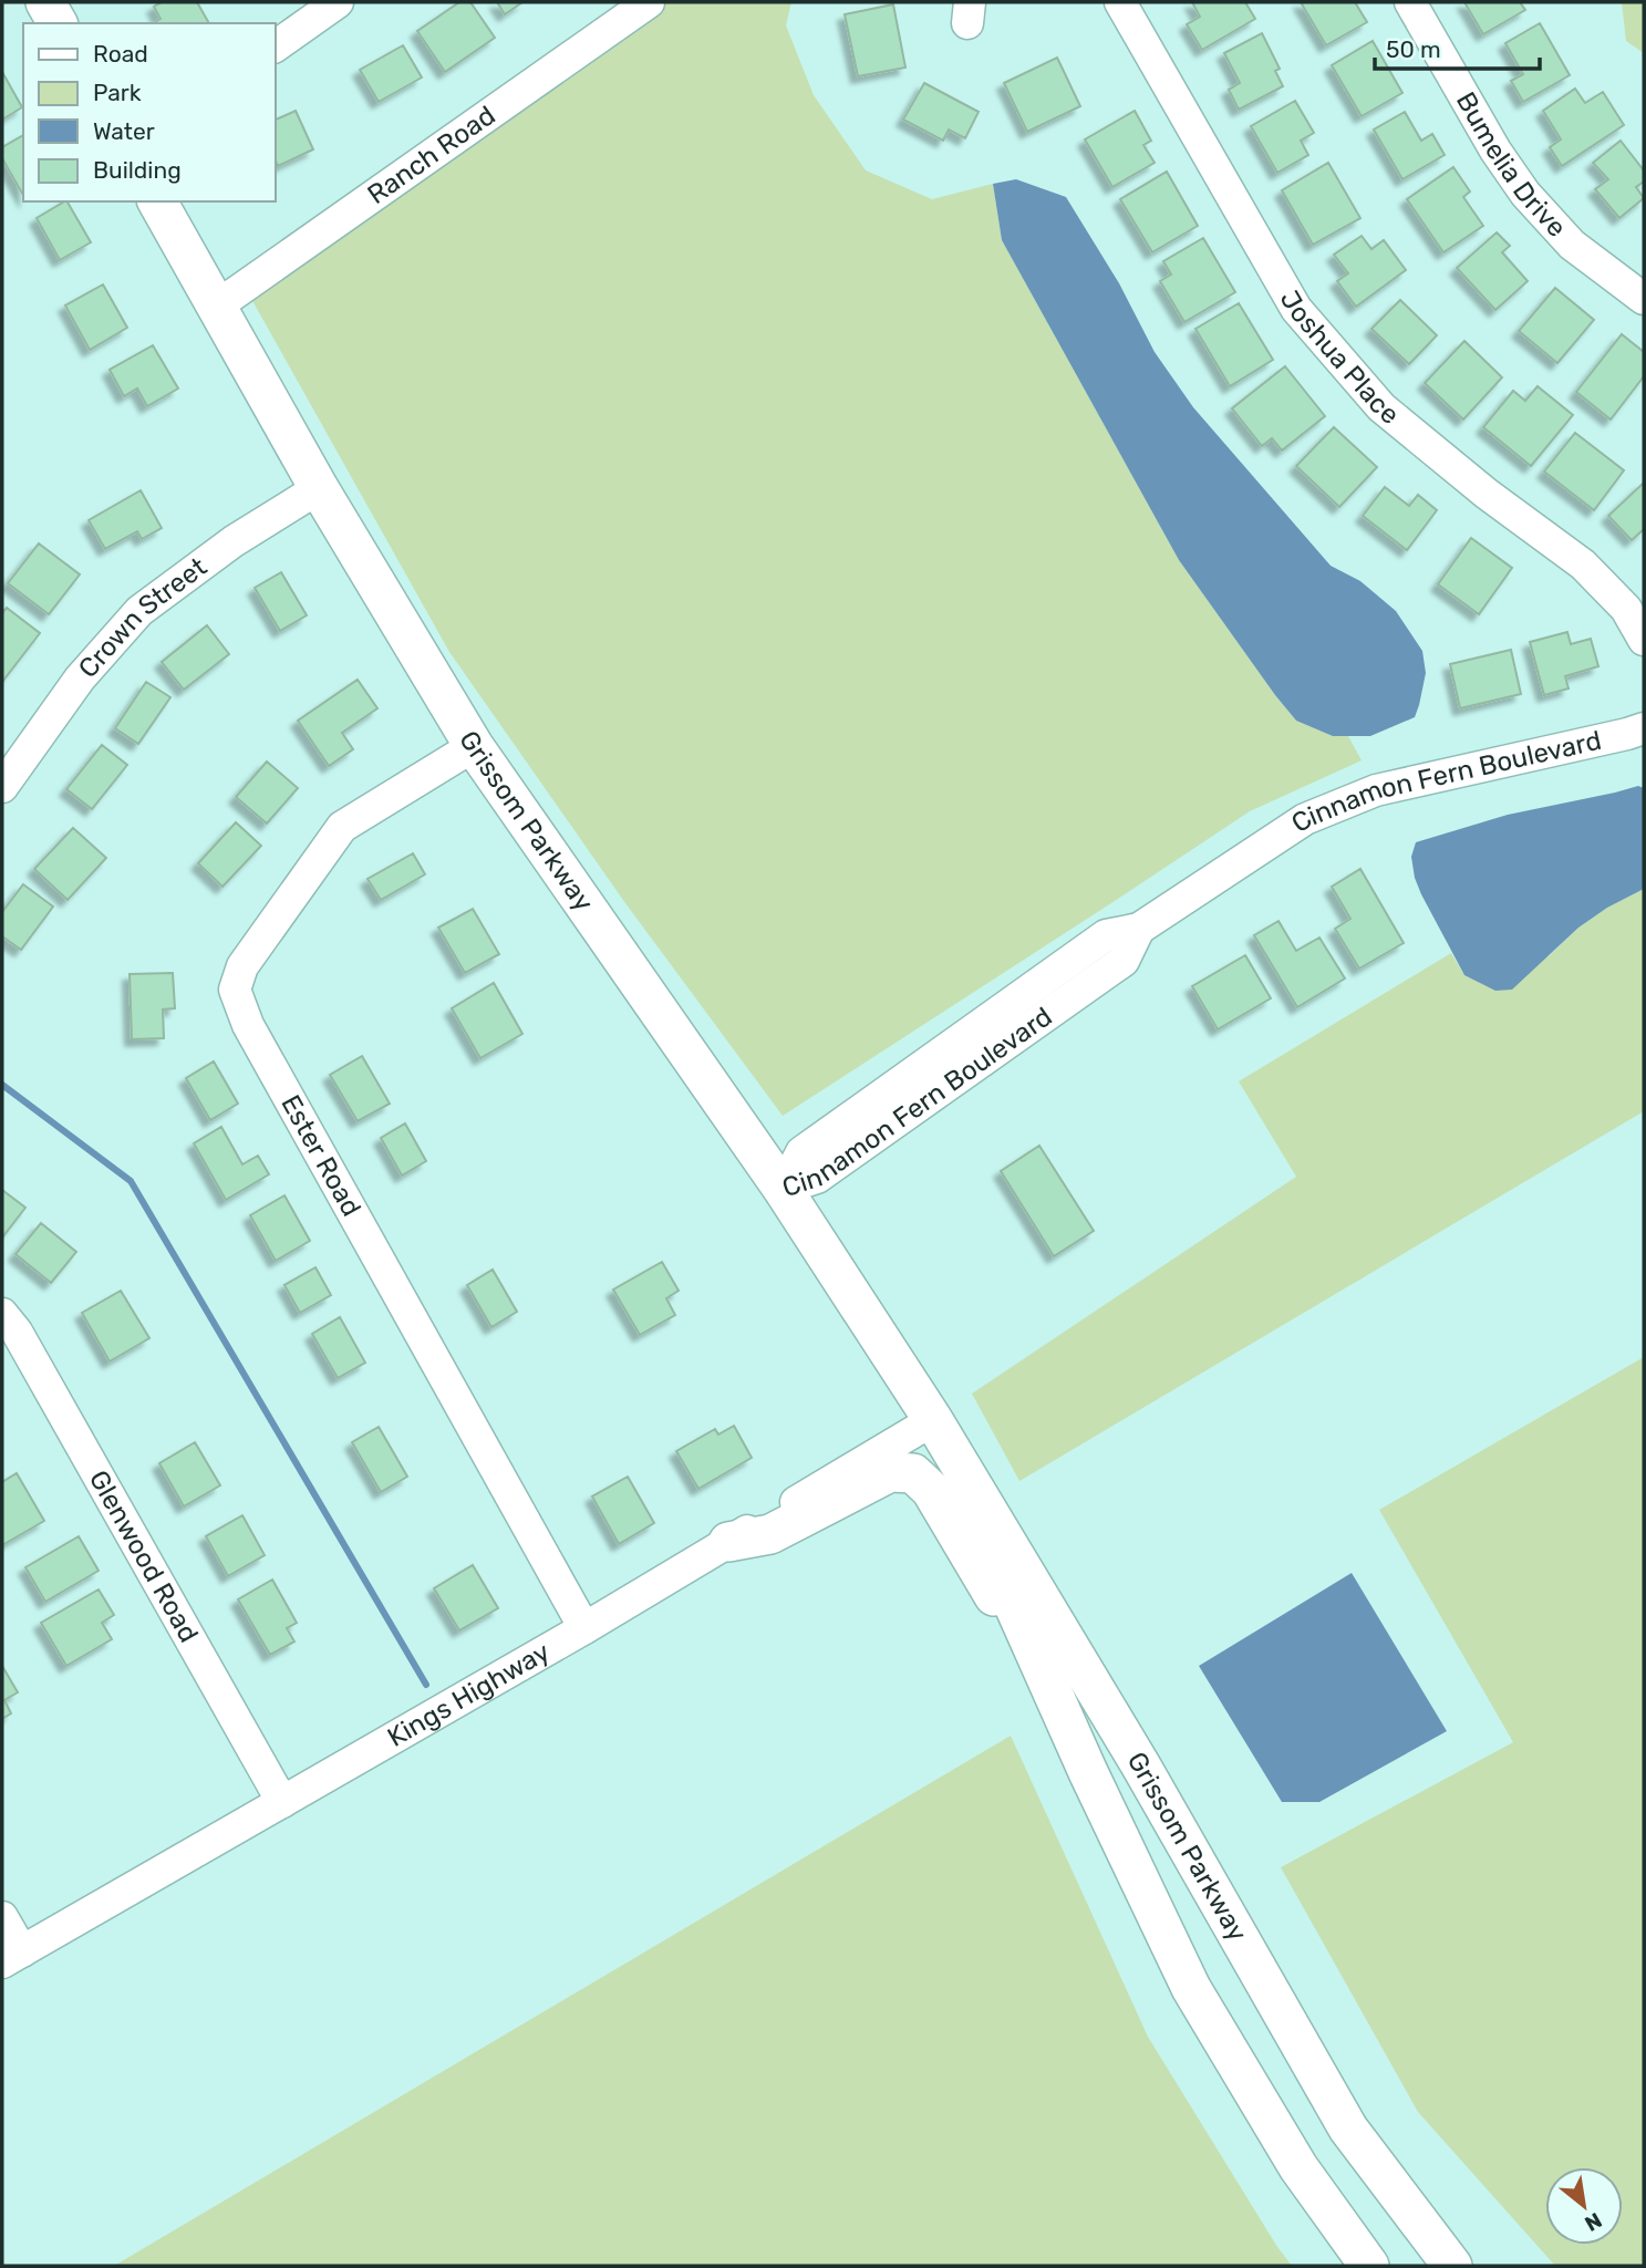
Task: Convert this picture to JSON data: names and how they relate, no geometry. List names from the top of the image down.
{
  "streets": {
    "main road": ["Grissom Parkway"],
    "street": [
      "Ranch Road",
      "Bumelia Drive",
      "Joshua Place",
      "Crown Street",
      "Cinnamon Fern Boulevard",
      "Ester Road",
      "Glenwood Road",
      "Kings Highway"
    ]
  },
  "crossings": [
    ["Ranch Road", "Grissom Parkway"],
    ["Crown Street", "Grissom Parkway"],
    ["Cinnamon Fern Boulevard", "Grissom Parkway"],
    ["Grissom Parkway", "Ester Road"],
    ["Grissom Parkway", "Kings Highway"],
    ["Ester Road", "Kings Highway"],
    ["Glenwood Road", "Kings Highway"]
  ],
  "legend": [
    "Road",
    "Park",
    "Water",
    "Building"
  ],
  "scale_bar": "50 m",
  "north": "bottom right"
}
